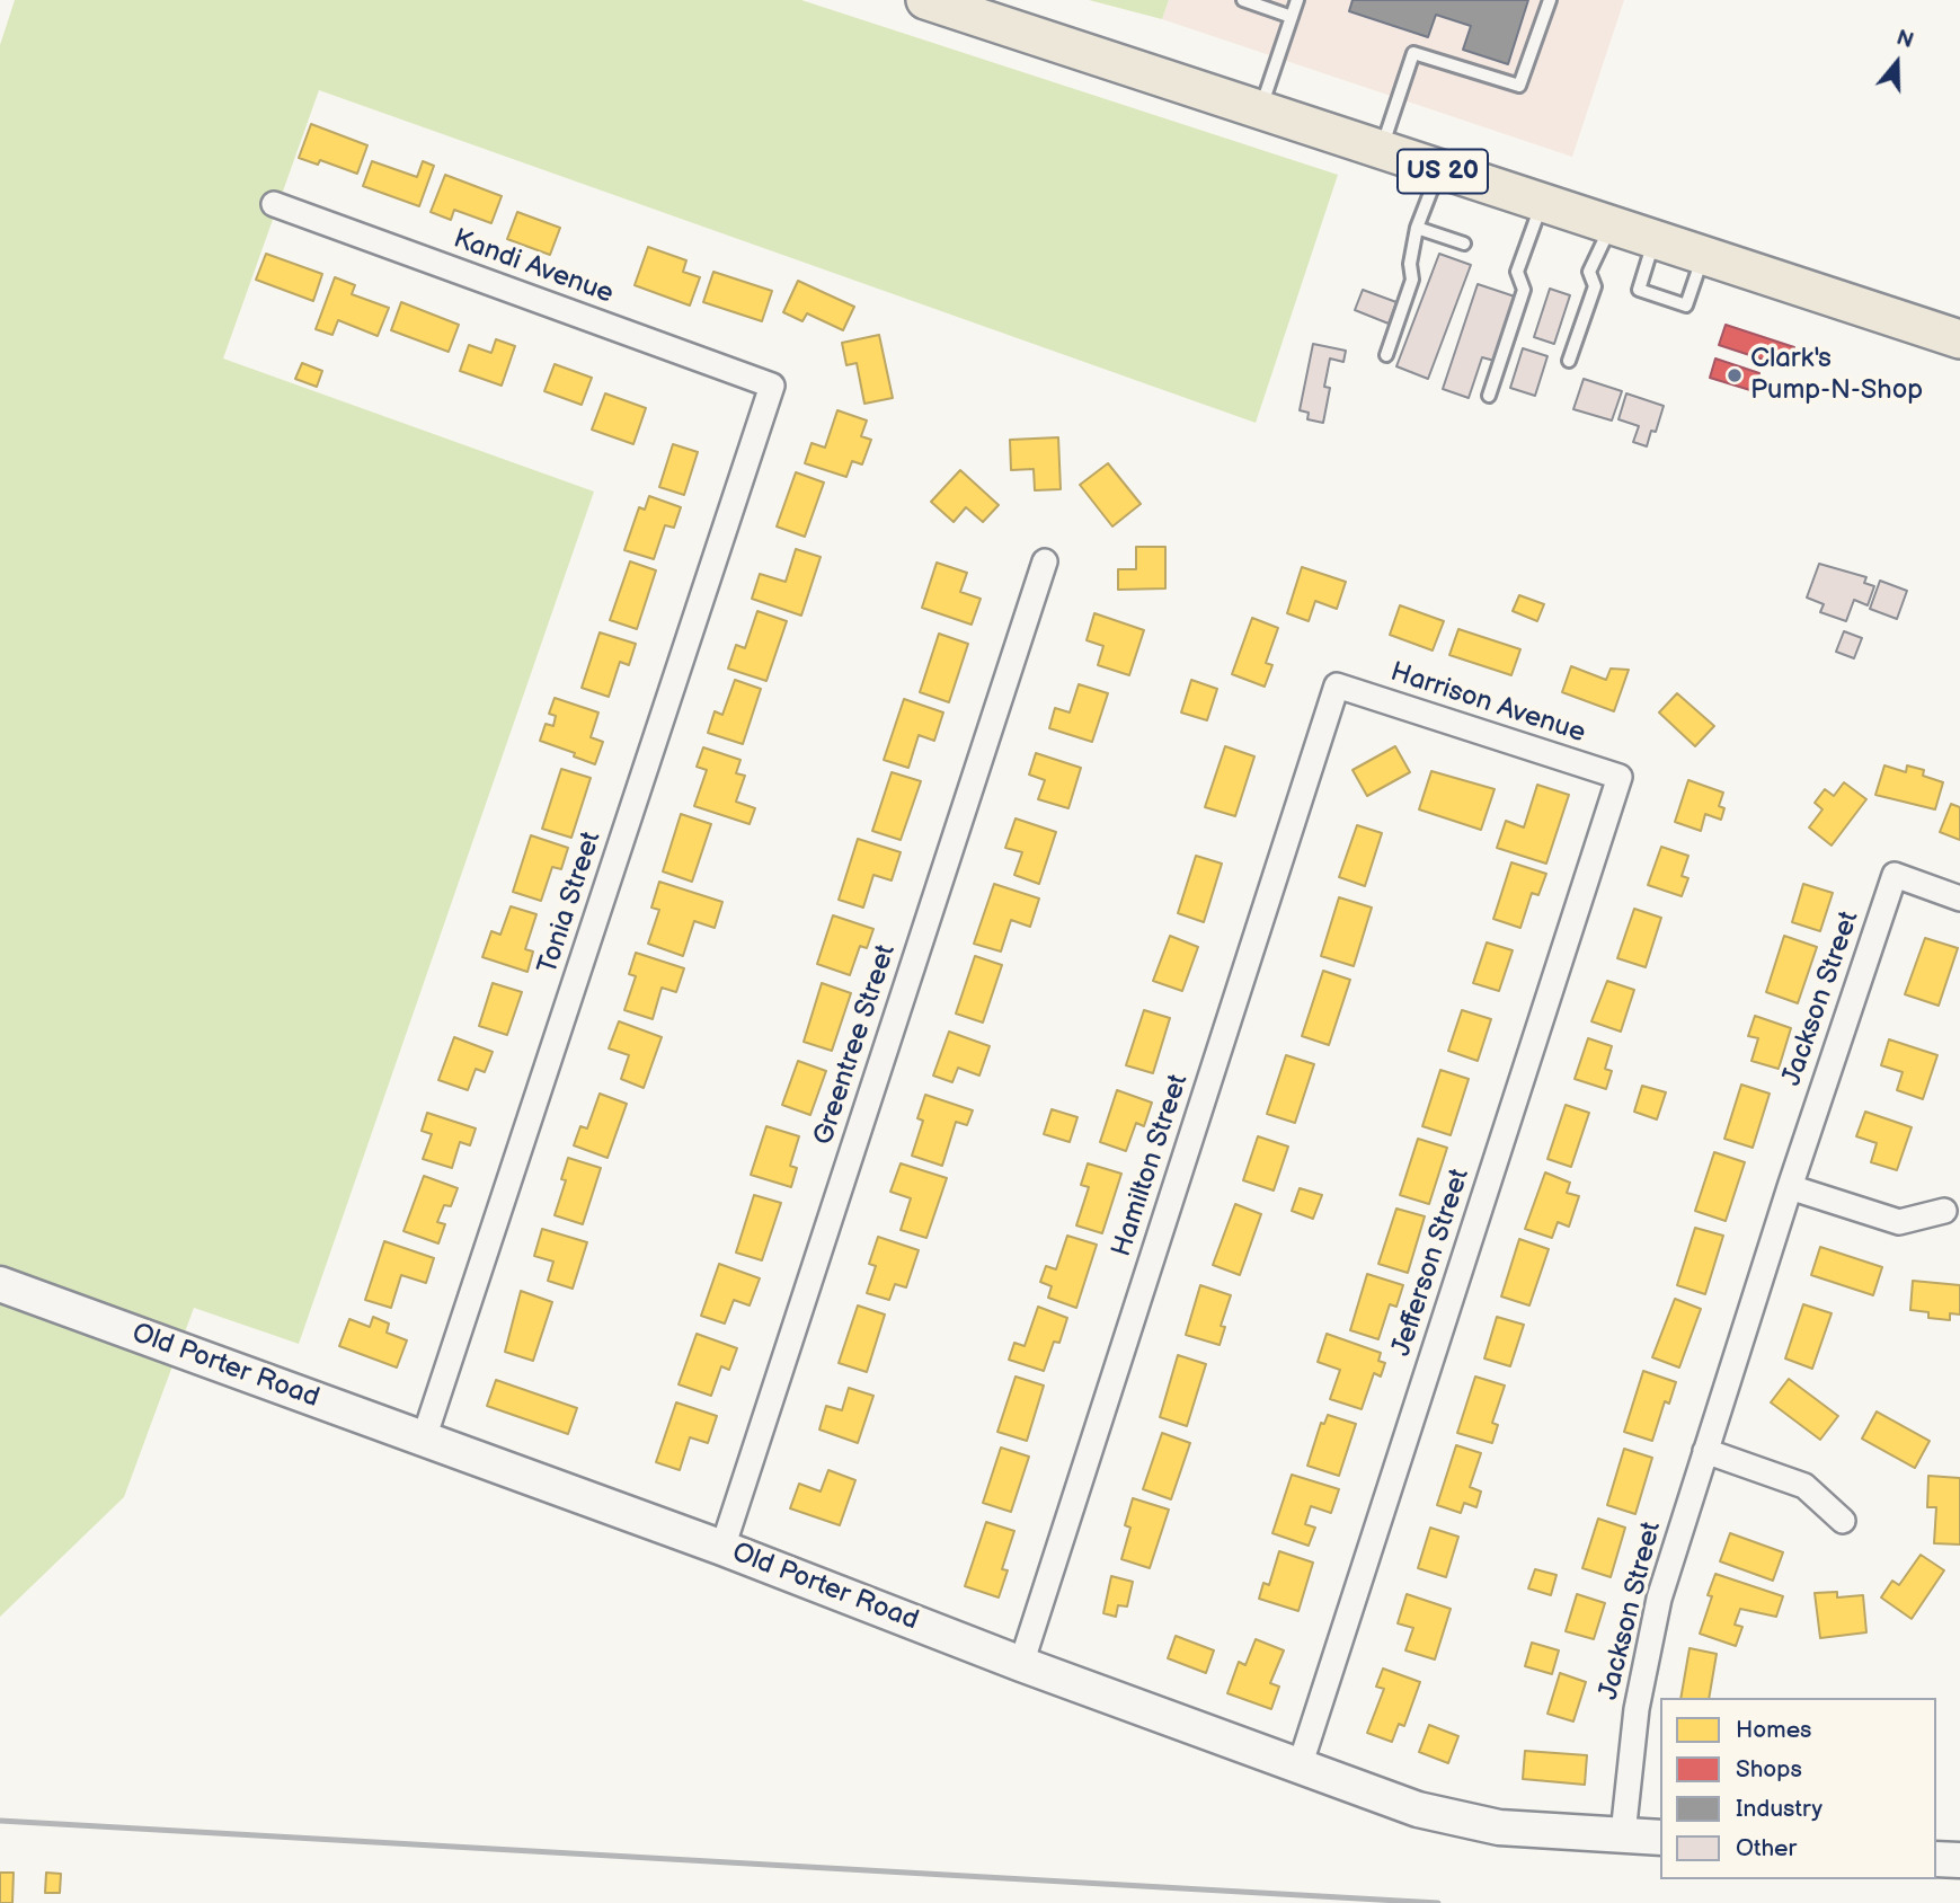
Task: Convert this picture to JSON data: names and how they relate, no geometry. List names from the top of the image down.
{
  "streets": {
    "main road": ["US 20"],
    "street": [
      "Kandi Avenue",
      "Harrison Avenue",
      "Tonia Street",
      "Jackson Street",
      "Greentree Street",
      "Hamilton Street",
      "Jefferson Street",
      "Old Porter Road"
    ]
  },
  "crossings": [
    ["Kandi Avenue", "Tonia Street"],
    ["Harrison Avenue", "Hamilton Street"],
    ["Harrison Avenue", "Jefferson Street"],
    ["Tonia Street", "Old Porter Road"],
    ["Jackson Street", "Old Porter Road"],
    ["Greentree Street", "Old Porter Road"],
    ["Hamilton Street", "Old Porter Road"],
    ["Jefferson Street", "Old Porter Road"]
  ],
  "places": ["Clark's Pump-N-Shop"],
  "legend": [
    "Homes",
    "Shops",
    "Industry",
    "Other"
  ],
  "north": "top"
}
